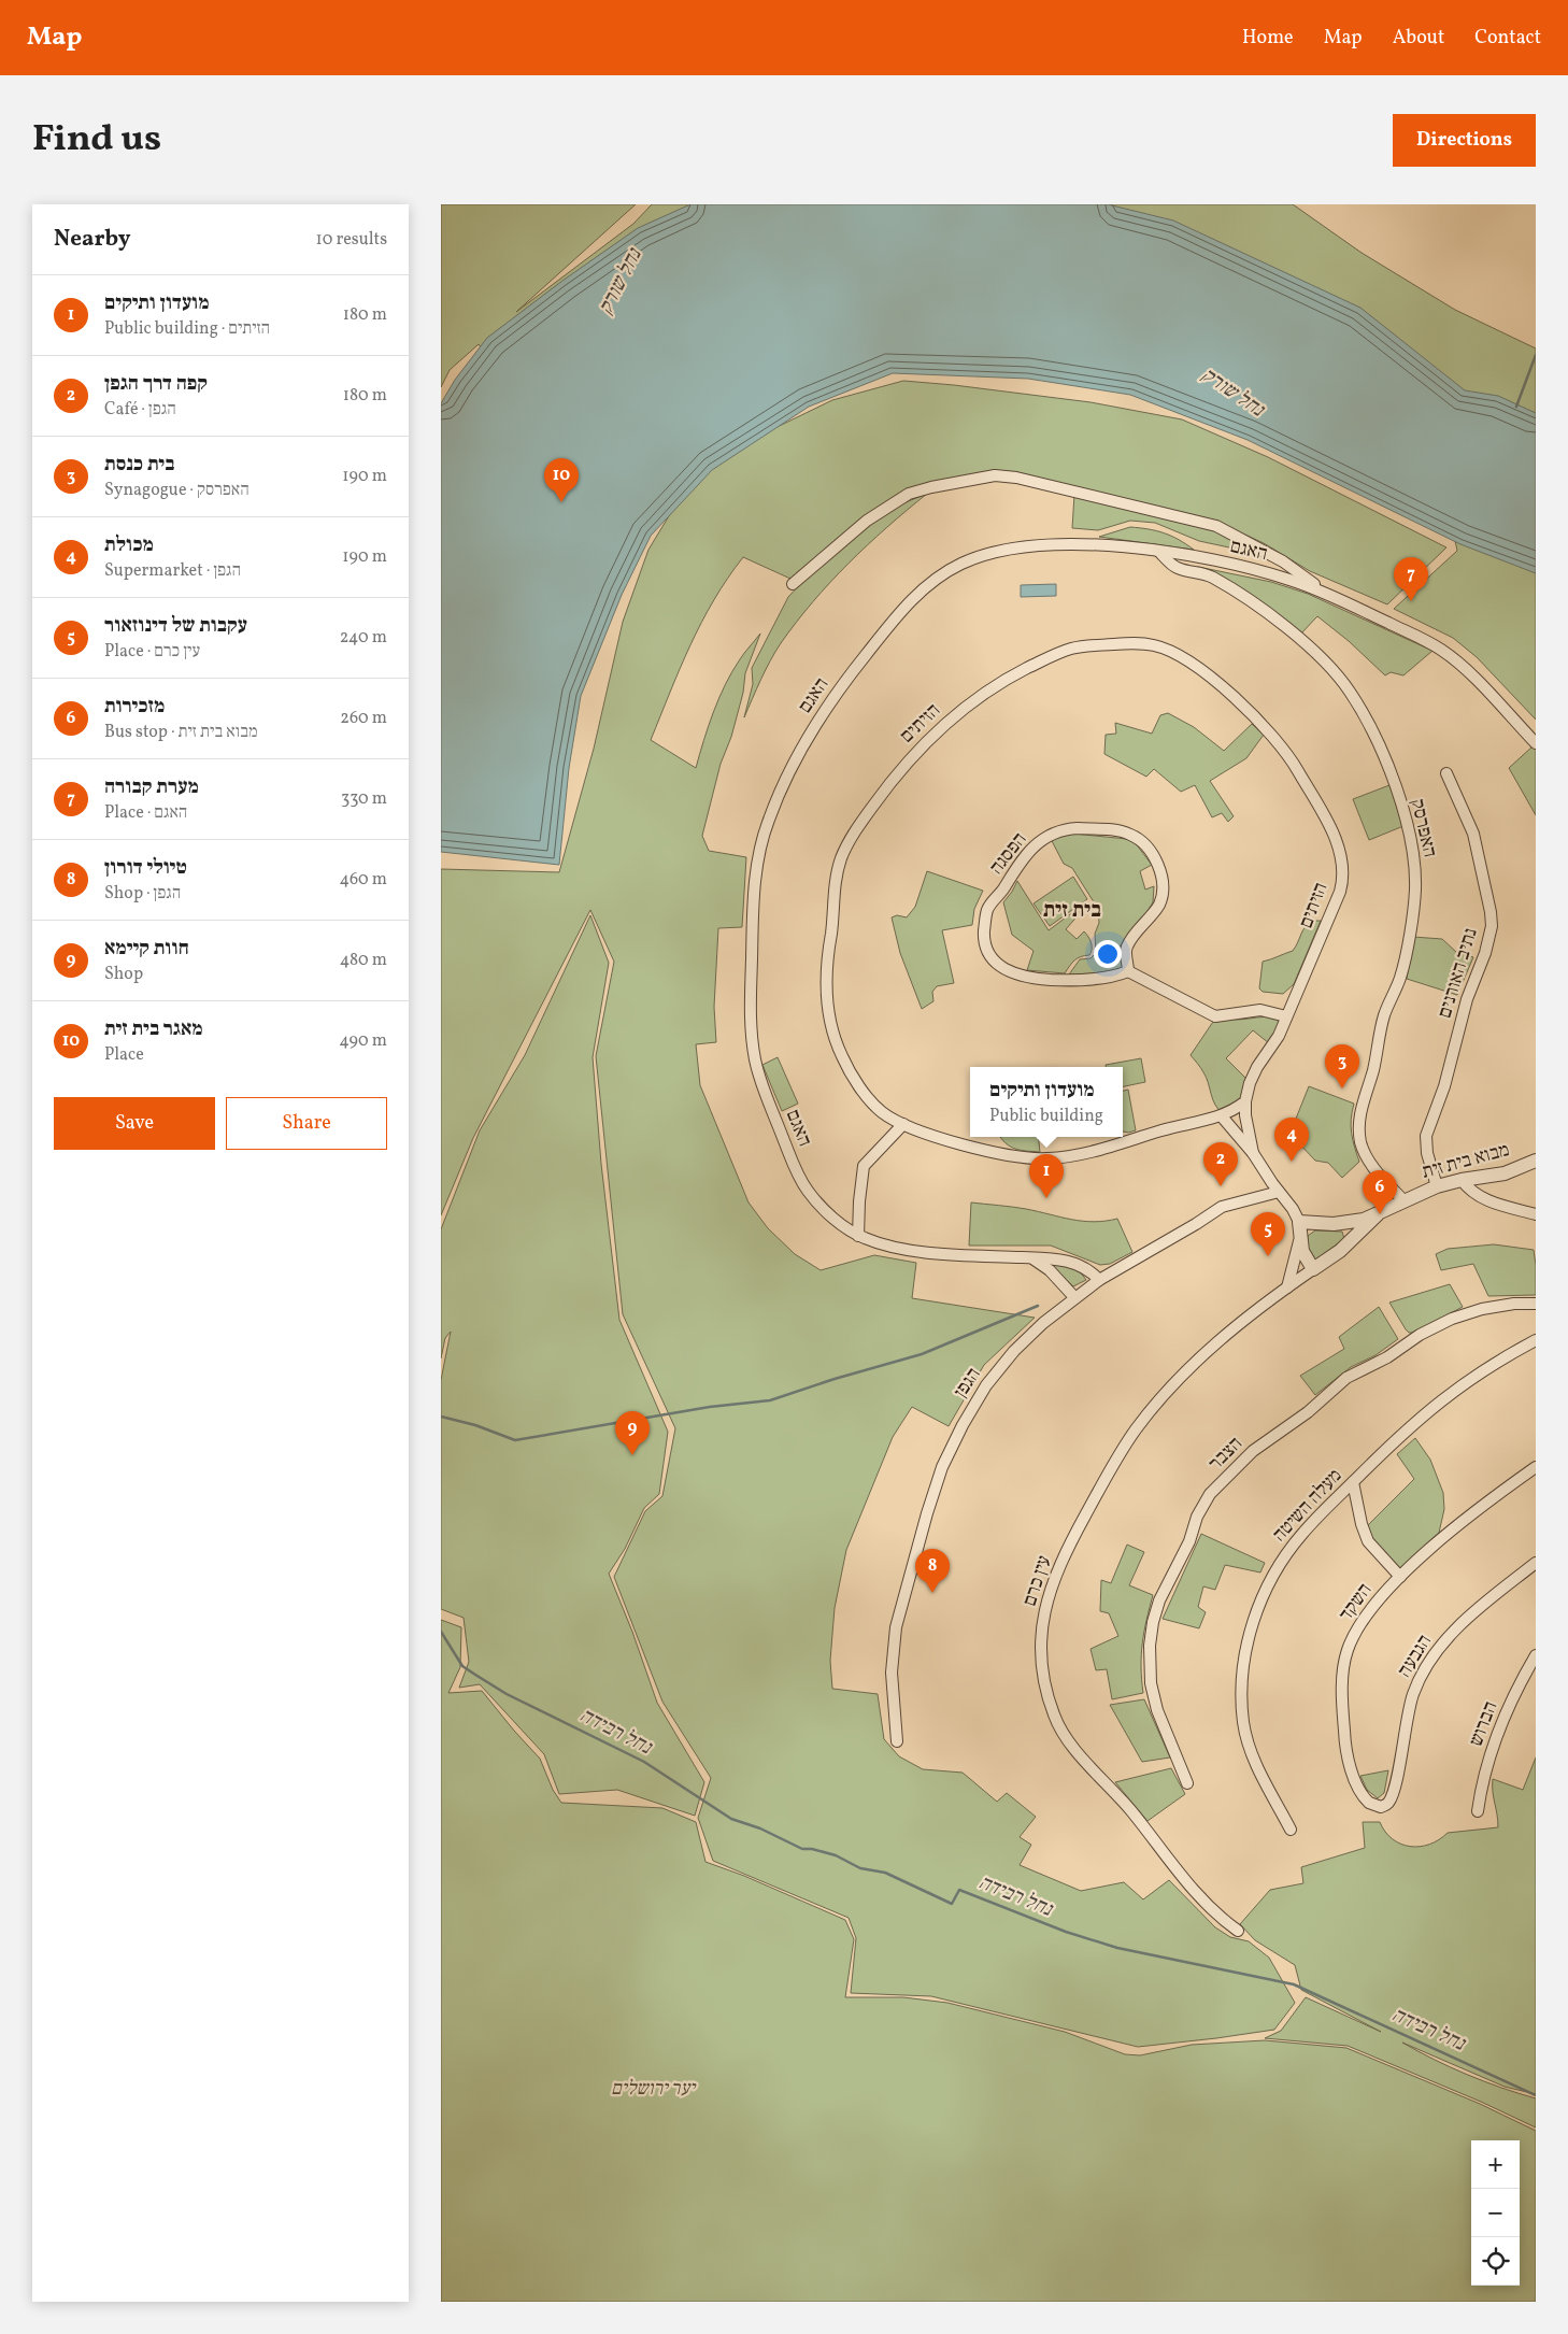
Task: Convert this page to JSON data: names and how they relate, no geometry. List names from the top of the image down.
{
  "streets": {
    "street": [
      "האגם",
      "הזיתים",
      "האפרסק",
      "הפסגה",
      "נתיב האורנים",
      "מבוא בית זית",
      "הגפן",
      "הצבר",
      "מעלה השיטה",
      "עין כרם",
      "השקד",
      "הגבעה",
      "הברוש"
    ]
  },
  "crossings": [
    ["האגם", "האפרסק"],
    ["האגם", "הגפן"],
    ["האפרסק", "מבוא בית זית"],
    ["נתיב האורנים", "מבוא בית זית"],
    ["מבוא בית זית", "עין כרם"],
    ["השקד", "הגבעה"]
  ],
  "districts": ["בית זית"],
  "water": ["נחל שורק", "נחל רבידה"],
  "parks": ["יער ירושלים"],
  "page": {
    "header": "Map",
    "nav": [
      "Home",
      "Map",
      "About",
      "Contact"
    ],
    "title": "Find us",
    "buttons": [
      "Directions",
      ["Save", "Share"]
    ],
    "heading": ["Nearby", "10 results"],
    "list": [
      {
        "mark": "1",
        "name": "מועדון ותיקים",
        "note": "Public building · הזיתים",
        "value": "180 m"
      },
      {
        "mark": "2",
        "name": "קפה דרך הגפן",
        "note": "Café · הגפן",
        "value": "180 m"
      },
      {
        "mark": "3",
        "name": "בית כנסת",
        "note": "Synagogue · האפרסק",
        "value": "190 m"
      },
      {
        "mark": "4",
        "name": "מכולת",
        "note": "Supermarket · הגפן",
        "value": "190 m"
      },
      {
        "mark": "5",
        "name": "עקבות של דינוזאור",
        "note": "Place · עין כרם",
        "value": "240 m"
      },
      {
        "mark": "6",
        "name": "מזכירות",
        "note": "Bus stop · מבוא בית זית",
        "value": "260 m"
      },
      {
        "mark": "7",
        "name": "מערת קבורה",
        "note": "Place · האגם",
        "value": "330 m"
      },
      {
        "mark": "8",
        "name": "טיולי דורון",
        "note": "Shop · הגפן",
        "value": "460 m"
      },
      {
        "mark": "9",
        "name": "חוות קיימא",
        "note": "Shop",
        "value": "480 m"
      },
      {
        "mark": "10",
        "name": "מאגר בית זית",
        "note": "Place",
        "value": "490 m"
      }
    ],
    "pins": [
      "10",
      "7",
      "3",
      "4",
      "2",
      "1",
      "6",
      "5",
      "9",
      "8"
    ],
    "popup": ["מועדון ותיקים", "Public building"],
    "map_buttons": ["+", "−"]
  }
}
